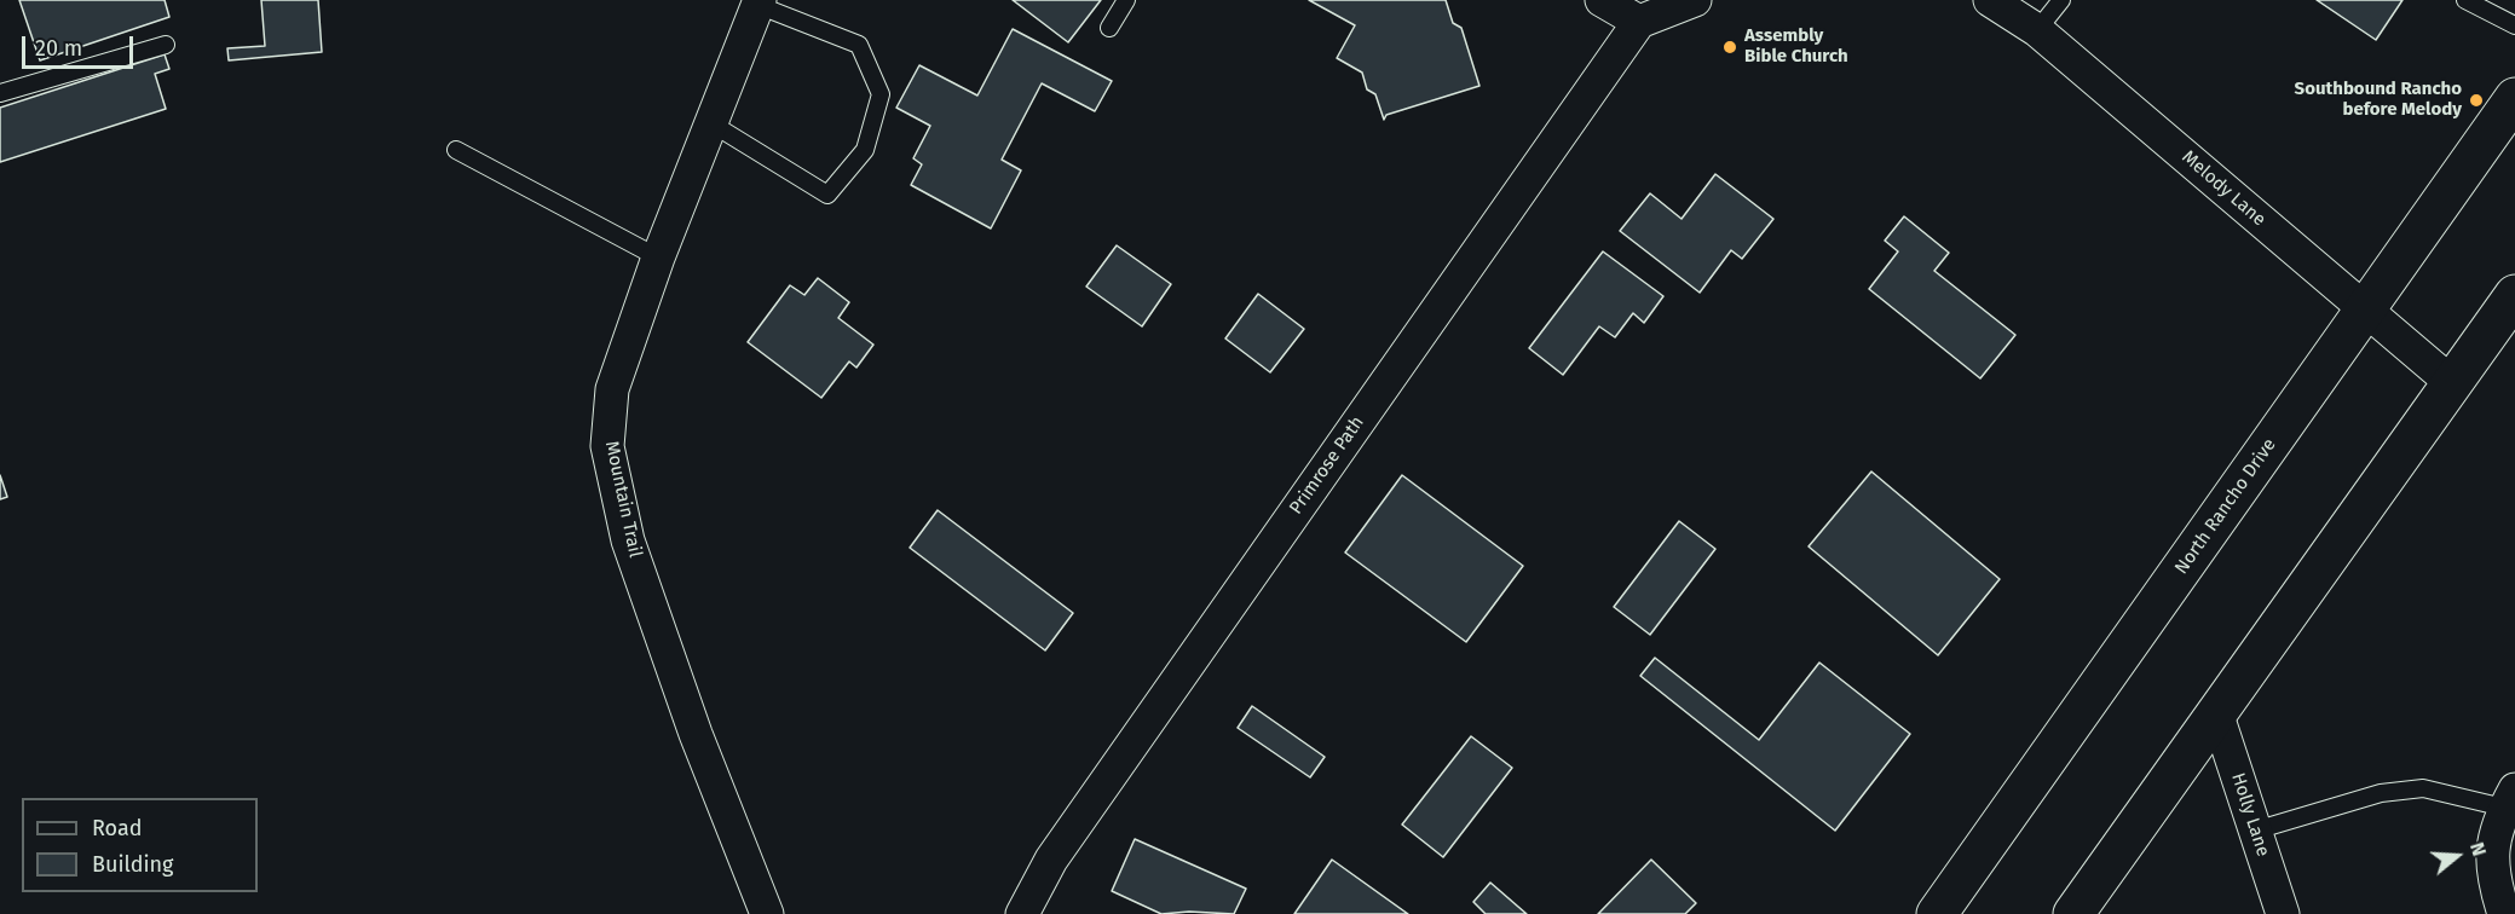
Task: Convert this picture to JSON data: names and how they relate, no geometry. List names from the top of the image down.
{
  "streets": {
    "main road": ["North Rancho Drive"],
    "street": [
      "Melody Lane",
      "Primrose Path",
      "Mountain Trail",
      "Holly Lane"
    ]
  },
  "crossings": [
    ["Melody Lane", "North Rancho Drive"]
  ],
  "places": ["Assembly Bible Church", "Southbound Rancho before Melody"],
  "legend": ["Road", "Building"],
  "scale_bar": "20 m",
  "north": "right"
}
